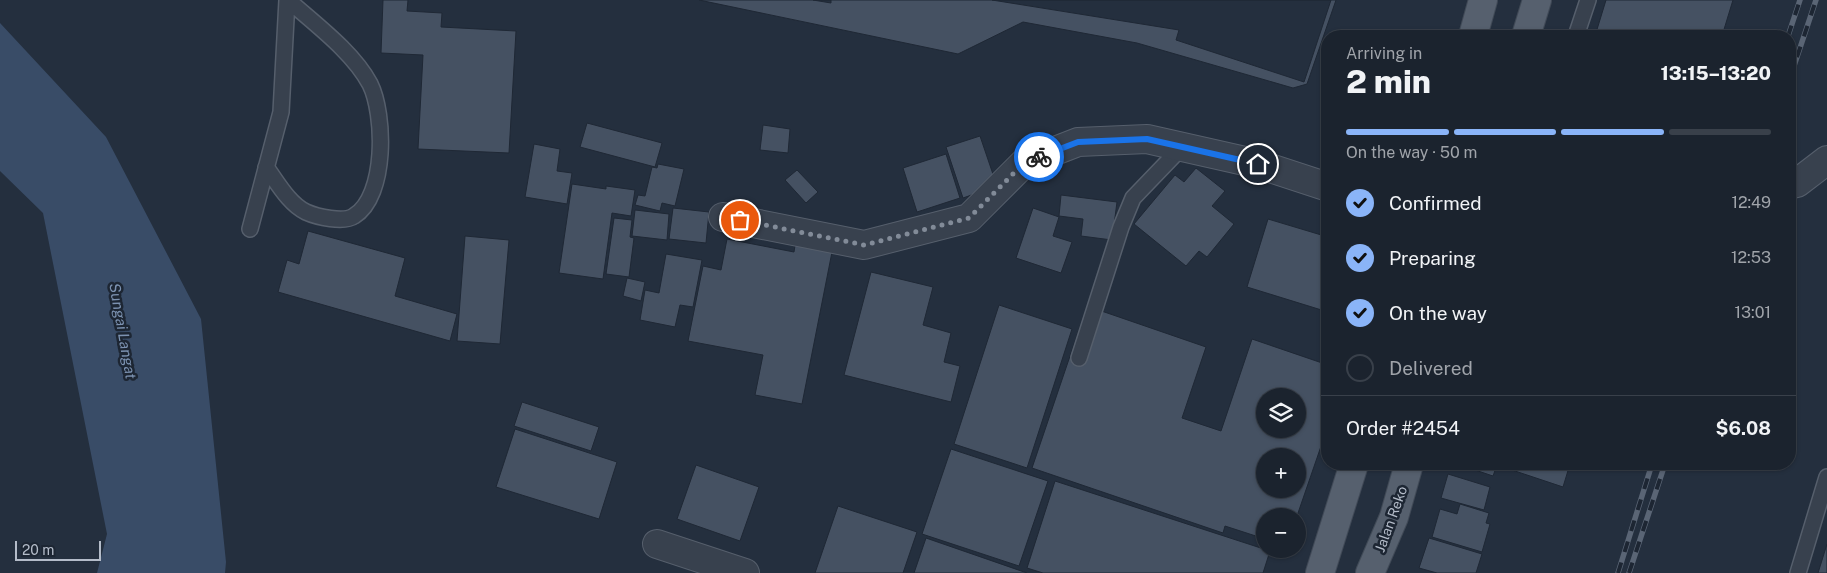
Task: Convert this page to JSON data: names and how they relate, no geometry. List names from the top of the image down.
{
  "streets": {
    "main road": ["Jalan Reko"]
  },
  "water": ["Sungai Langat"],
  "scale_bar": "20 m",
  "page": {
    "heading": ["2 min", "Arriving in", "13:15–13:20"],
    "panel": ["Order #2454", "$6.08"],
    "bar": "On the way · 50 m",
    "list": [
      ["Confirmed", "12:49"],
      ["Preparing", "12:53"],
      ["On the way", "13:01"],
      "Delivered"
    ],
    "map_buttons": ["+", "−"],
    "scale": "20 m"
  }
}
